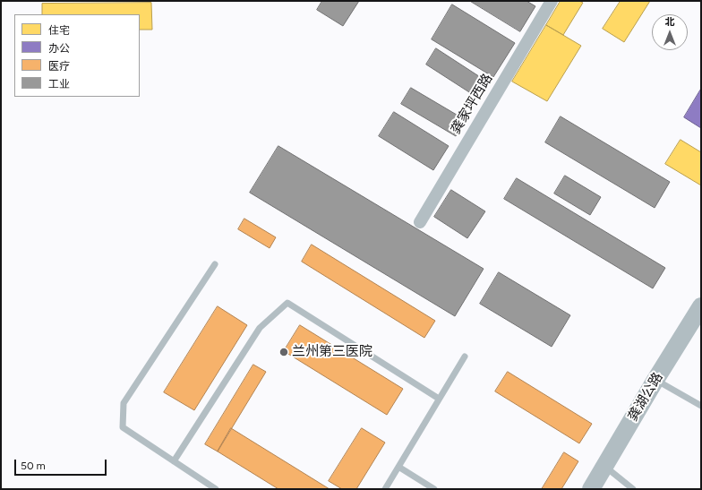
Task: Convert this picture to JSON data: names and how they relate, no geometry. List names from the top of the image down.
{
  "streets": {
    "main road": ["龚湖公路"],
    "street": ["龚家坪西路"]
  },
  "places": ["兰州第三医院"],
  "legend": [
    "住宅",
    "办公",
    "医疗",
    "工业"
  ],
  "scale_bar": "50 m",
  "north": "top"
}
